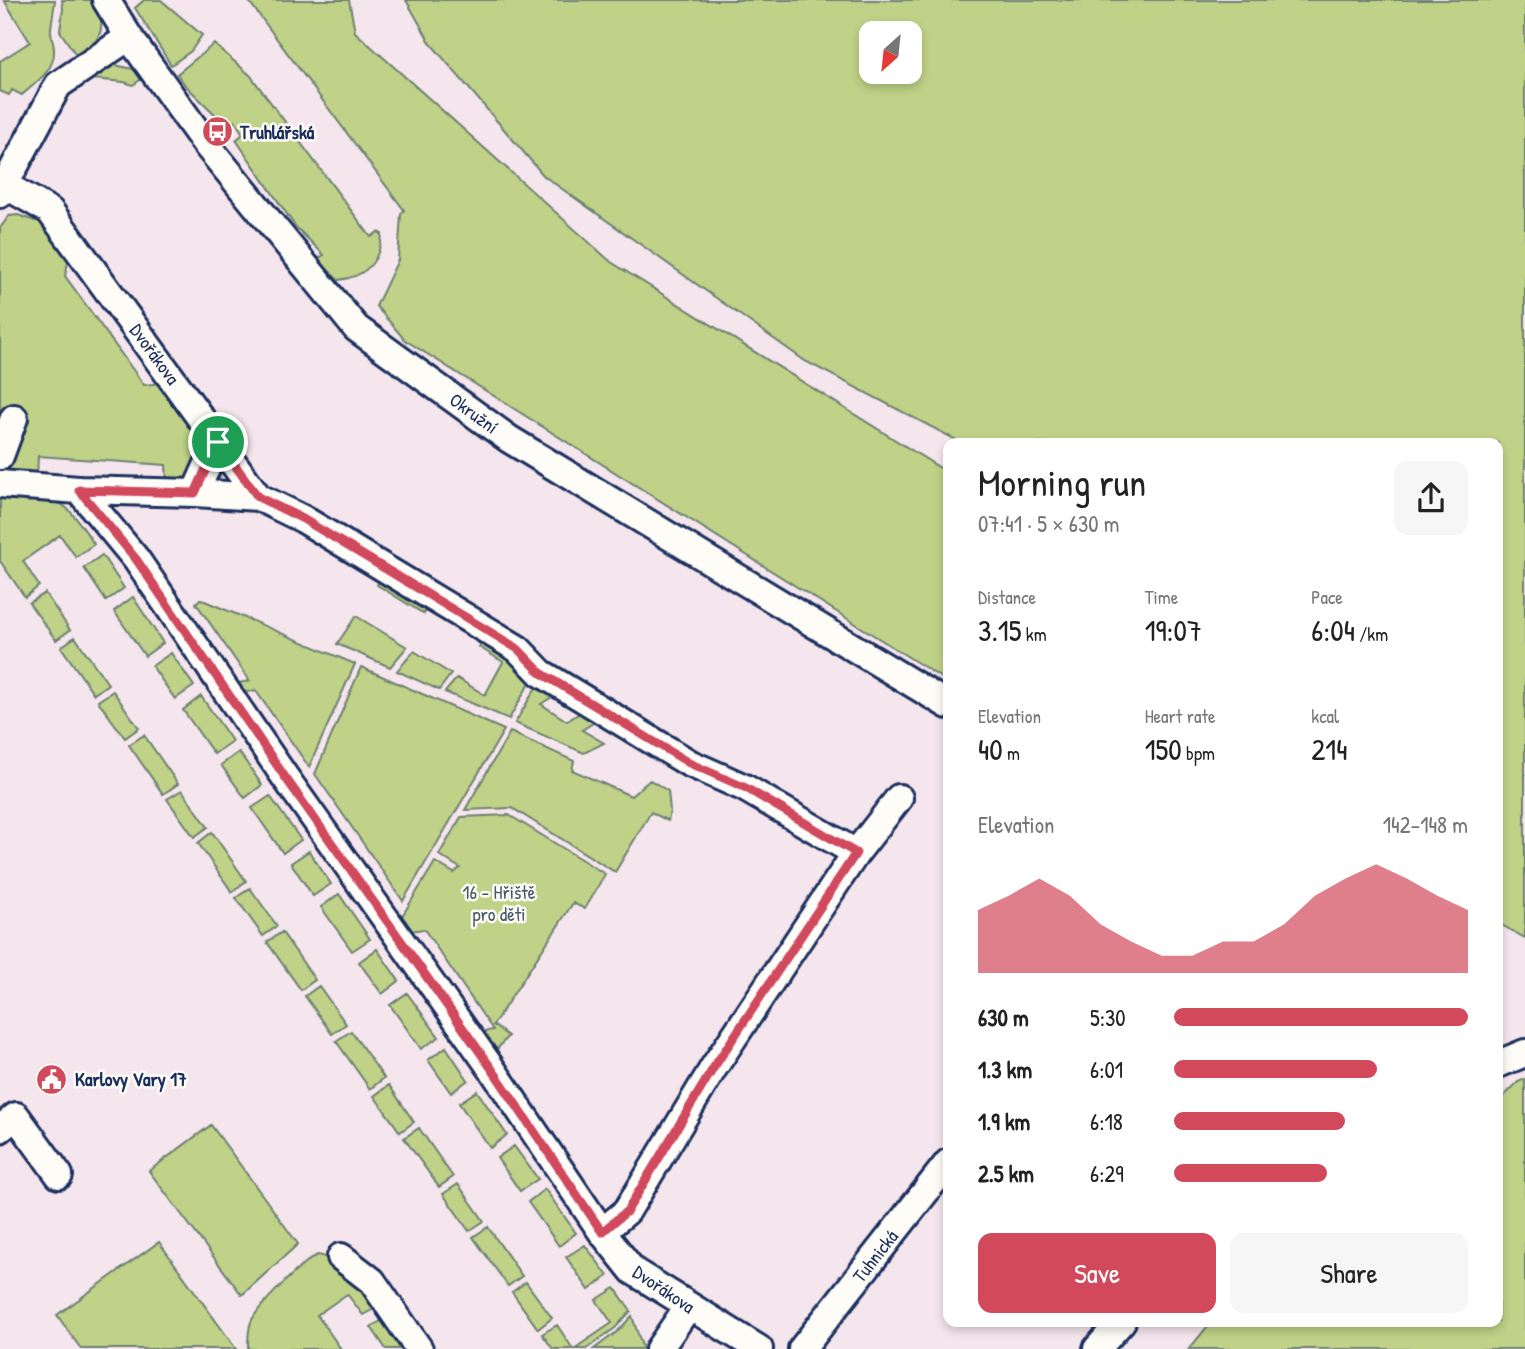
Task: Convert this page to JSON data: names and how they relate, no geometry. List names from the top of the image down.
{
  "streets": {
    "street": ["Dvořákova", "Okružní", "Tuhnická"]
  },
  "parks": ["16 - Hřiště pro děti"],
  "places": {
    "bus stop": ["Truhlářská"],
    "public building": ["Karlovy Vary 17"]
  },
  "north": "bottom left",
  "page": {
    "heading": ["Morning run", "07:41 · 5 × 630 m"],
    "stats": [
      ["Distance", "3.15 km"],
      ["Time", "19:07"],
      ["Pace", "6:04 /km"],
      ["Elevation", "40 m"],
      ["Heart rate", "150 bpm"],
      ["kcal", "214"]
    ],
    "chart": ["Elevation", "142–148 m"],
    "list": [
      {
        "name": "630 m",
        "note": "5:30"
      },
      {
        "name": "1.3 km",
        "note": "6:01"
      },
      {
        "name": "1.9 km",
        "note": "6:18"
      },
      {
        "name": "2.5 km",
        "note": "6:29"
      }
    ],
    "buttons": ["Save", "Share"]
  }
}
